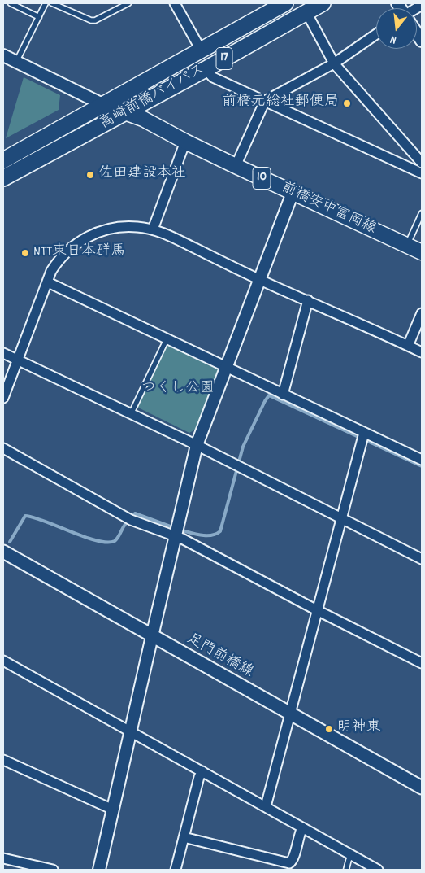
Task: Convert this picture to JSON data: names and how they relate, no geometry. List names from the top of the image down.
{
  "streets": {
    "highway": ["17", "高崎前橋バイパス"],
    "main road": ["10", "前橋安中富岡線", "足門前橋線"]
  },
  "crossings": [
    ["高崎前橋バイパス", "前橋安中富岡線"]
  ],
  "parks": ["つくし公園"],
  "places": [
    "前橋元総社郵便局",
    "佐田建設本社",
    "NTT東日本群馬",
    "明神東"
  ],
  "north": "bottom"
}
